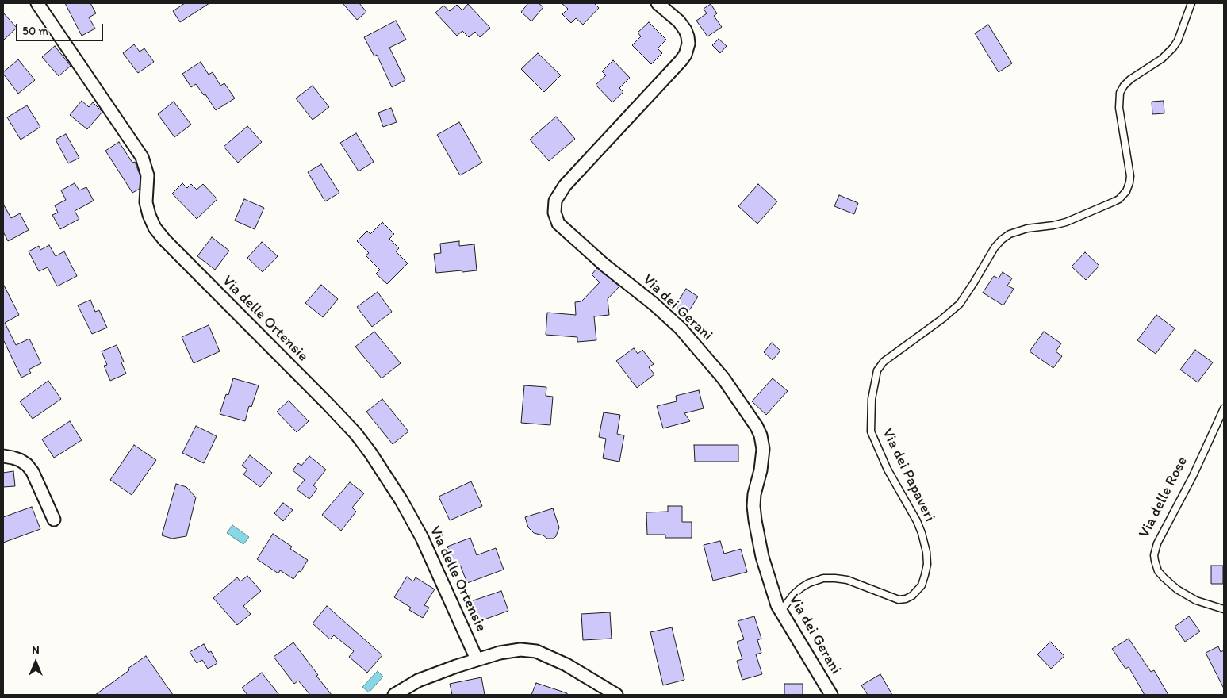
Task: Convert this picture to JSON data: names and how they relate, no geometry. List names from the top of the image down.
{
  "streets": {
    "street": ["Via dei Gerani", "Via delle Ortensie"],
    "lane": ["Via dei Papaveri", "Via delle Rose"]
  },
  "crossings": [
    ["Via dei Gerani", "Via dei Papaveri"]
  ],
  "scale_bar": "50 m",
  "north": "top"
}
